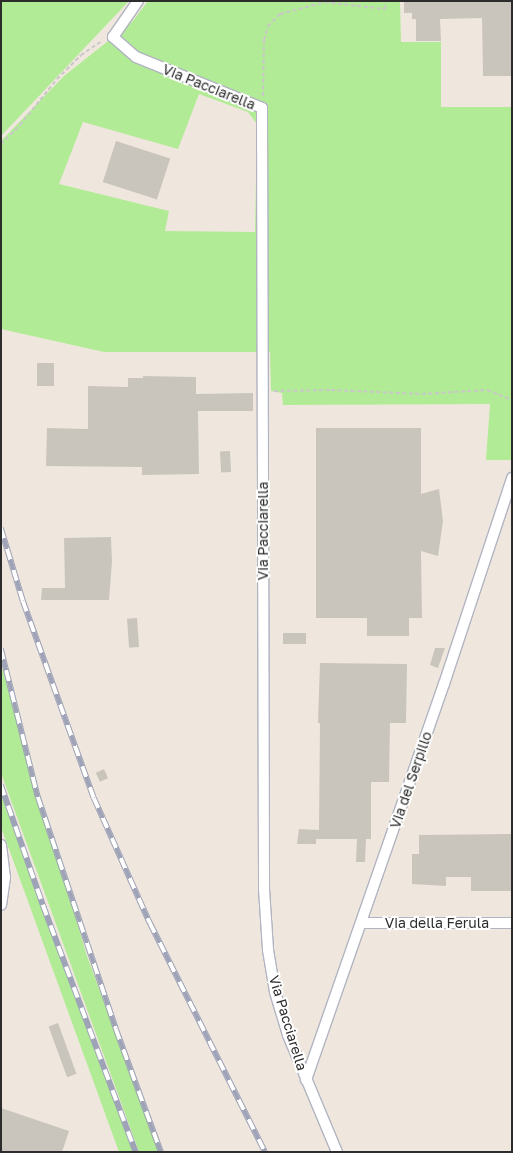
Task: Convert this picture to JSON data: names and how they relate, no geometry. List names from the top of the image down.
{
  "streets": {
    "street": ["Via Pacciarella", "Via del Serpillo", "Via della Ferula"]
  },
  "crossings": [
    ["Via Pacciarella", "Via del Serpillo"],
    ["Via del Serpillo", "Via della Ferula"]
  ]
}
